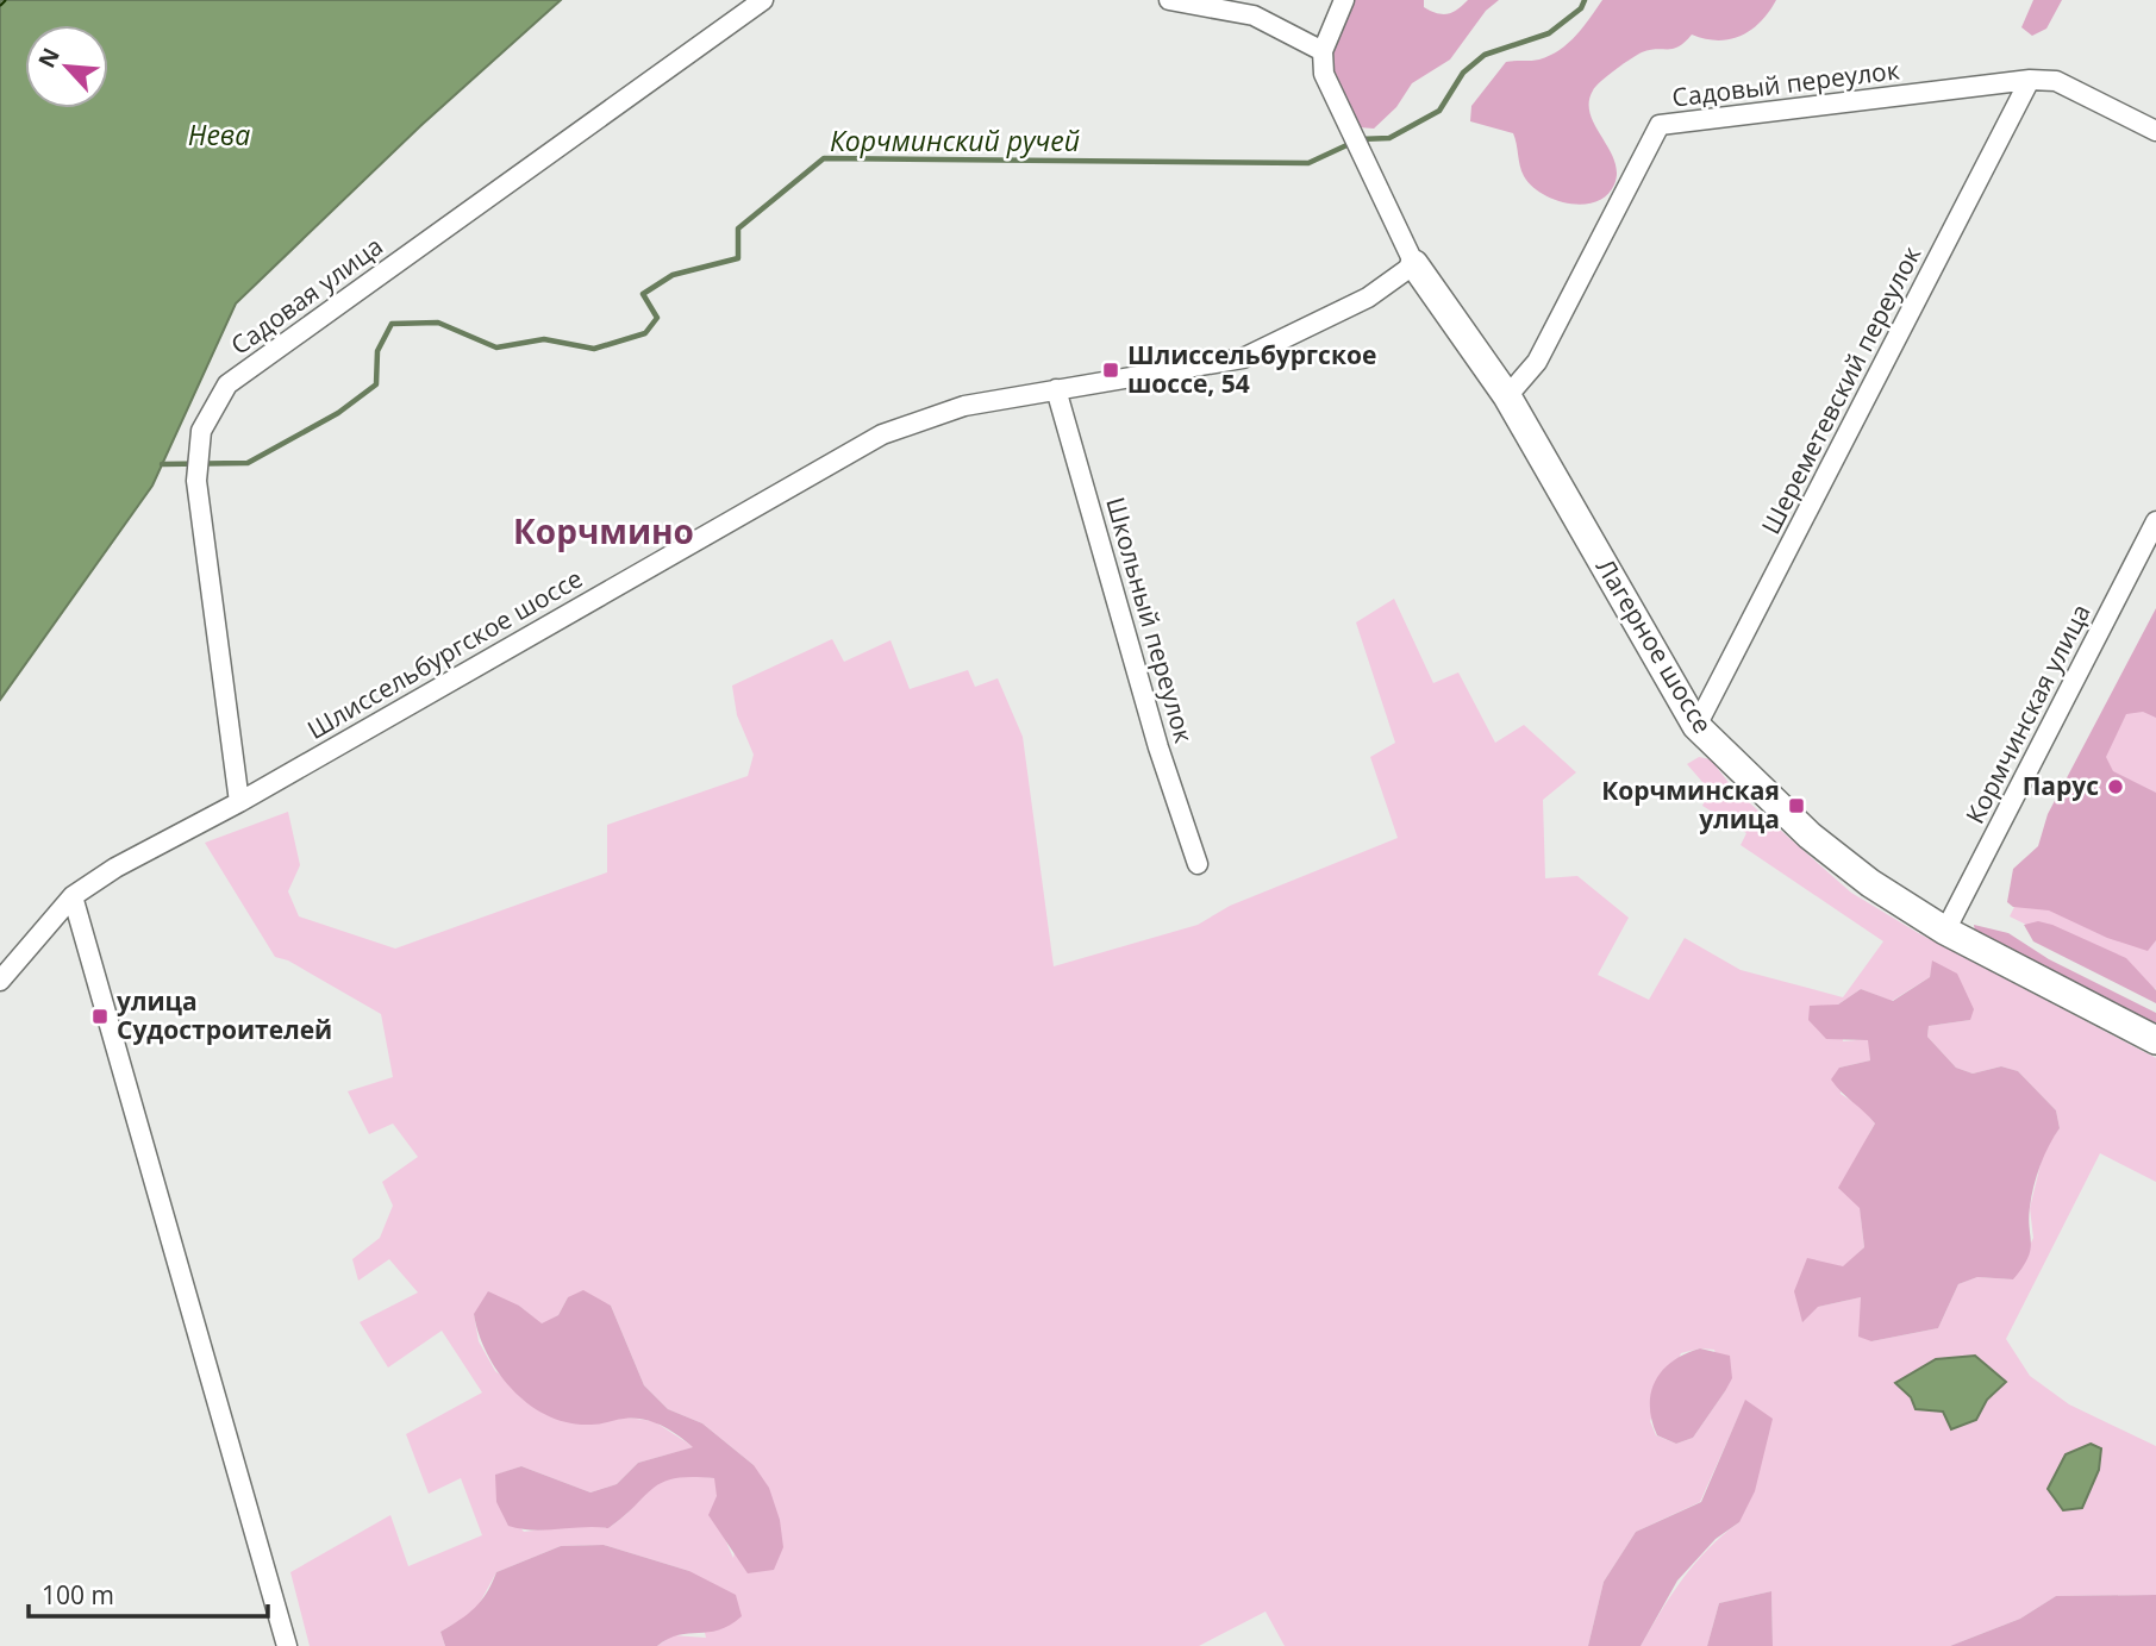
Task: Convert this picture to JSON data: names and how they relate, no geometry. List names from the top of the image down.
{
  "streets": {
    "street": [
      "Садовый переулок",
      "Садовая улица",
      "Шереметевский переулок",
      "Школьный переулок",
      "Лагерное шоссе",
      "Шлиссельбургское шоссе",
      "Кормчинская улица"
    ]
  },
  "crossings": [
    ["Садовый переулок", "Шереметевский переулок"],
    ["Садовый переулок", "Лагерное шоссе"],
    ["Садовая улица", "Шлиссельбургское шоссе"],
    ["Шереметевский переулок", "Лагерное шоссе"],
    ["Школьный переулок", "Шлиссельбургское шоссе"],
    ["Лагерное шоссе", "Шлиссельбургское шоссе"],
    ["Лагерное шоссе", "Кормчинская улица"]
  ],
  "districts": ["Корчмино"],
  "water": ["Нева", "Корчминский ручей"],
  "places": {
    "transit": ["Шлиссельбургское шоссе, 54", "Корчминская улица", "улица Судостроителей"],
    "other": ["Парус"]
  },
  "scale_bar": "100 m",
  "north": "top left"
}
